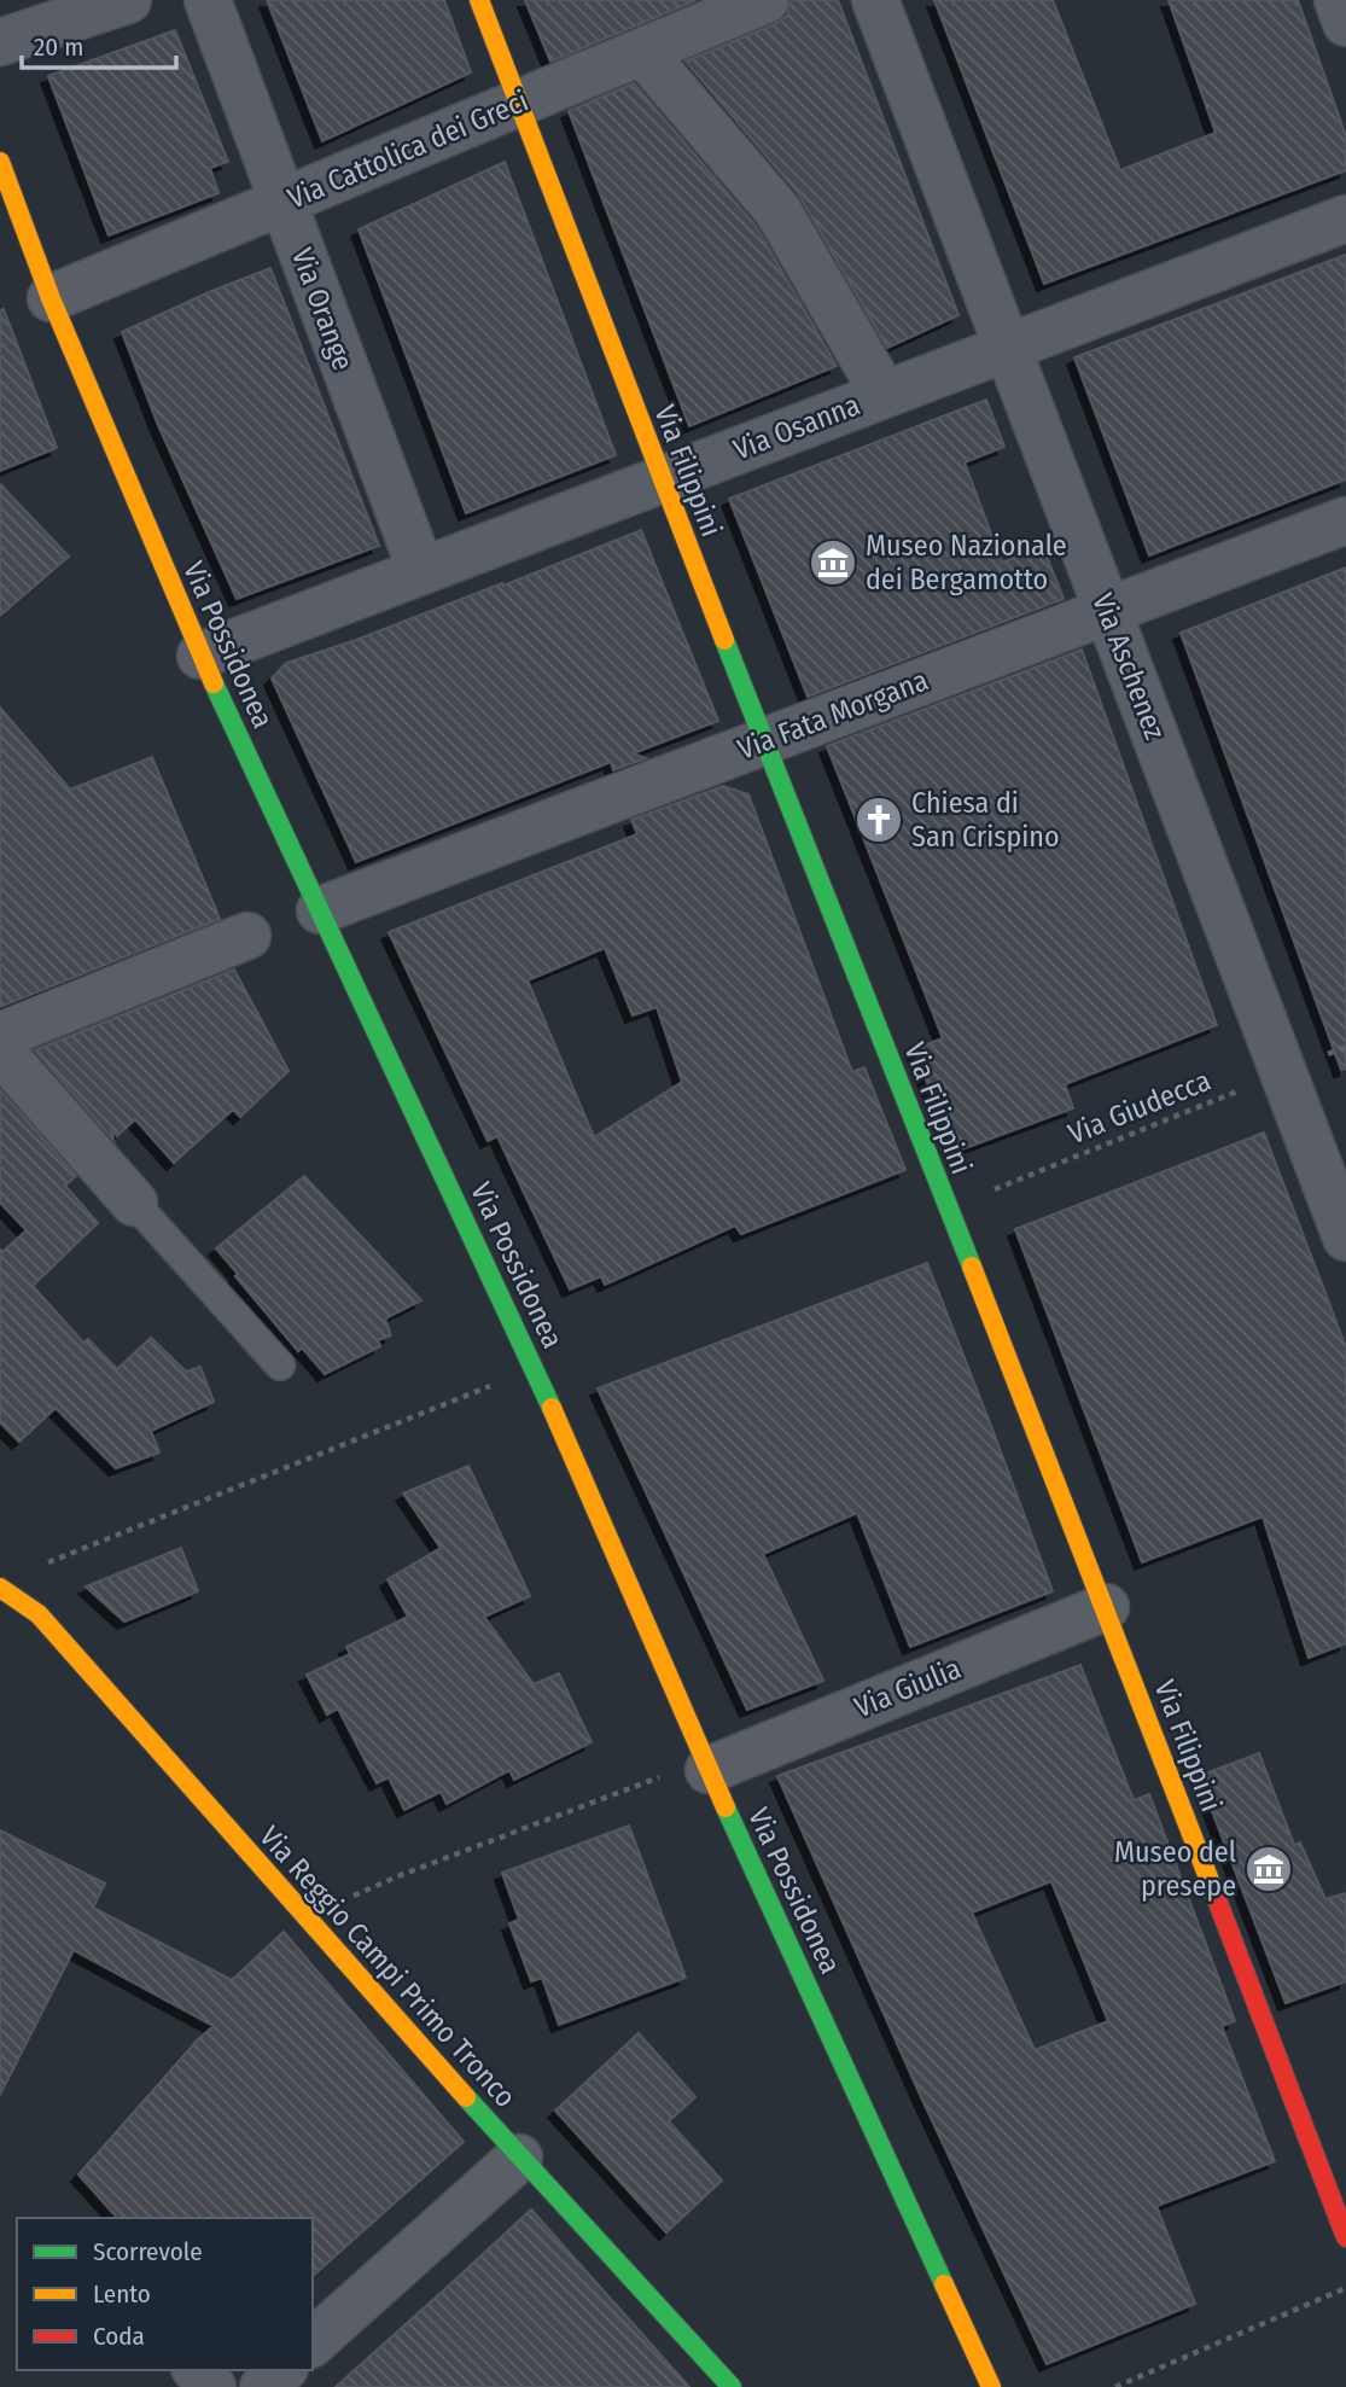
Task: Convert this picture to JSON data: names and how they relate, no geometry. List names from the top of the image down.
{
  "streets": {
    "street": [
      "Via Cattolica dei Greci",
      "Via Orange",
      "Via Osanna",
      "Via Filippini",
      "Via Possidonea",
      "Via Aschenez",
      "Via Fata Morgana",
      "Via Giulia",
      "Via Reggio Campi Primo Tronco"
    ],
    "path": ["Via Giudecca"]
  },
  "crossings": [
    ["Via Cattolica dei Greci", "Via Orange"],
    ["Via Cattolica dei Greci", "Via Filippini"],
    ["Via Cattolica dei Greci", "Via Possidonea"],
    ["Via Orange", "Via Osanna"],
    ["Via Osanna", "Via Filippini"],
    ["Via Osanna", "Via Possidonea"],
    ["Via Osanna", "Via Aschenez"],
    ["Via Filippini", "Via Fata Morgana"],
    ["Via Filippini", "Via Giudecca"],
    ["Via Filippini", "Via Giulia"],
    ["Via Possidonea", "Via Fata Morgana"],
    ["Via Possidonea", "Via Giulia"],
    ["Via Aschenez", "Via Fata Morgana"],
    ["Via Aschenez", "Via Giudecca"]
  ],
  "places": {
    "museum": ["Museo Nazionale dei Bergamotto", "Museo del presepe"],
    "church": ["Chiesa di San Crispino"]
  },
  "legend": ["Scorrevole", "Lento", "Coda"],
  "scale_bar": "20 m"
}
